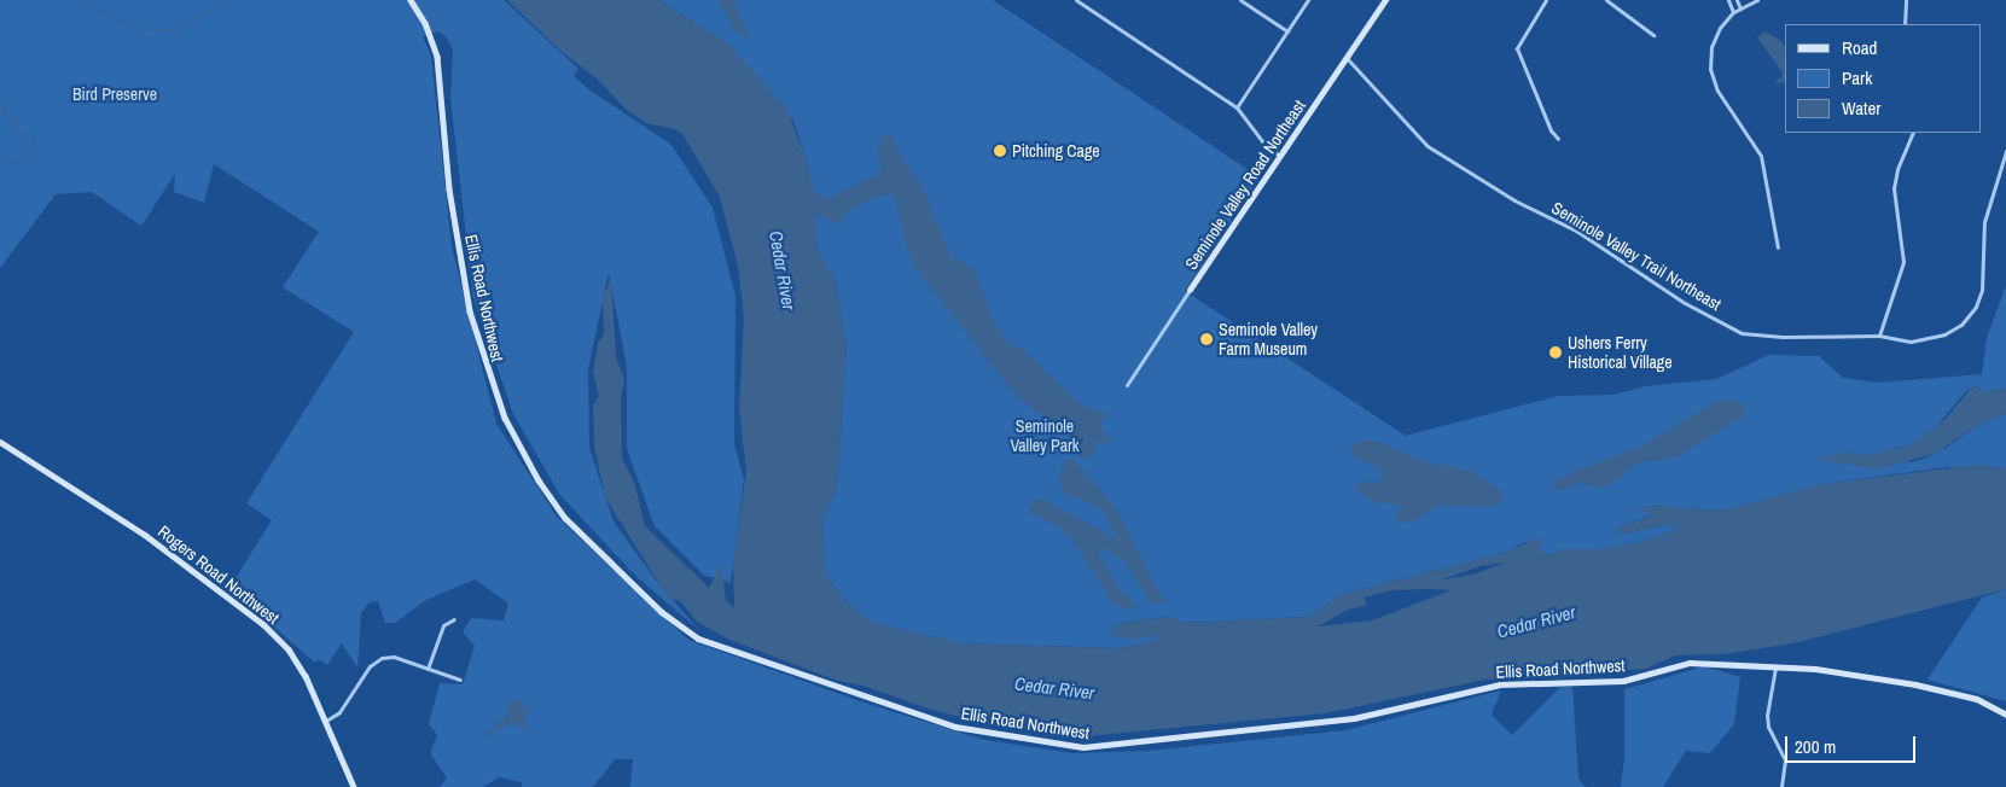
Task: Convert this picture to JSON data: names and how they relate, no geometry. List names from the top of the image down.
{
  "streets": {
    "street": [
      "Seminole Valley Road Northeast",
      "Seminole Valley Trail Northeast",
      "Ellis Road Northwest",
      "Rogers Road Northwest"
    ]
  },
  "crossings": [
    ["Seminole Valley Road Northeast", "Seminole Valley Trail Northeast"]
  ],
  "water": ["Cedar River"],
  "parks": ["Bird Preserve", "Seminole Valley Park"],
  "places": ["Pitching Cage", "Seminole Valley Farm Museum", "Ushers Ferry Historical Village"],
  "legend": ["Road", "Park", "Water"],
  "scale_bar": "200 m"
}
